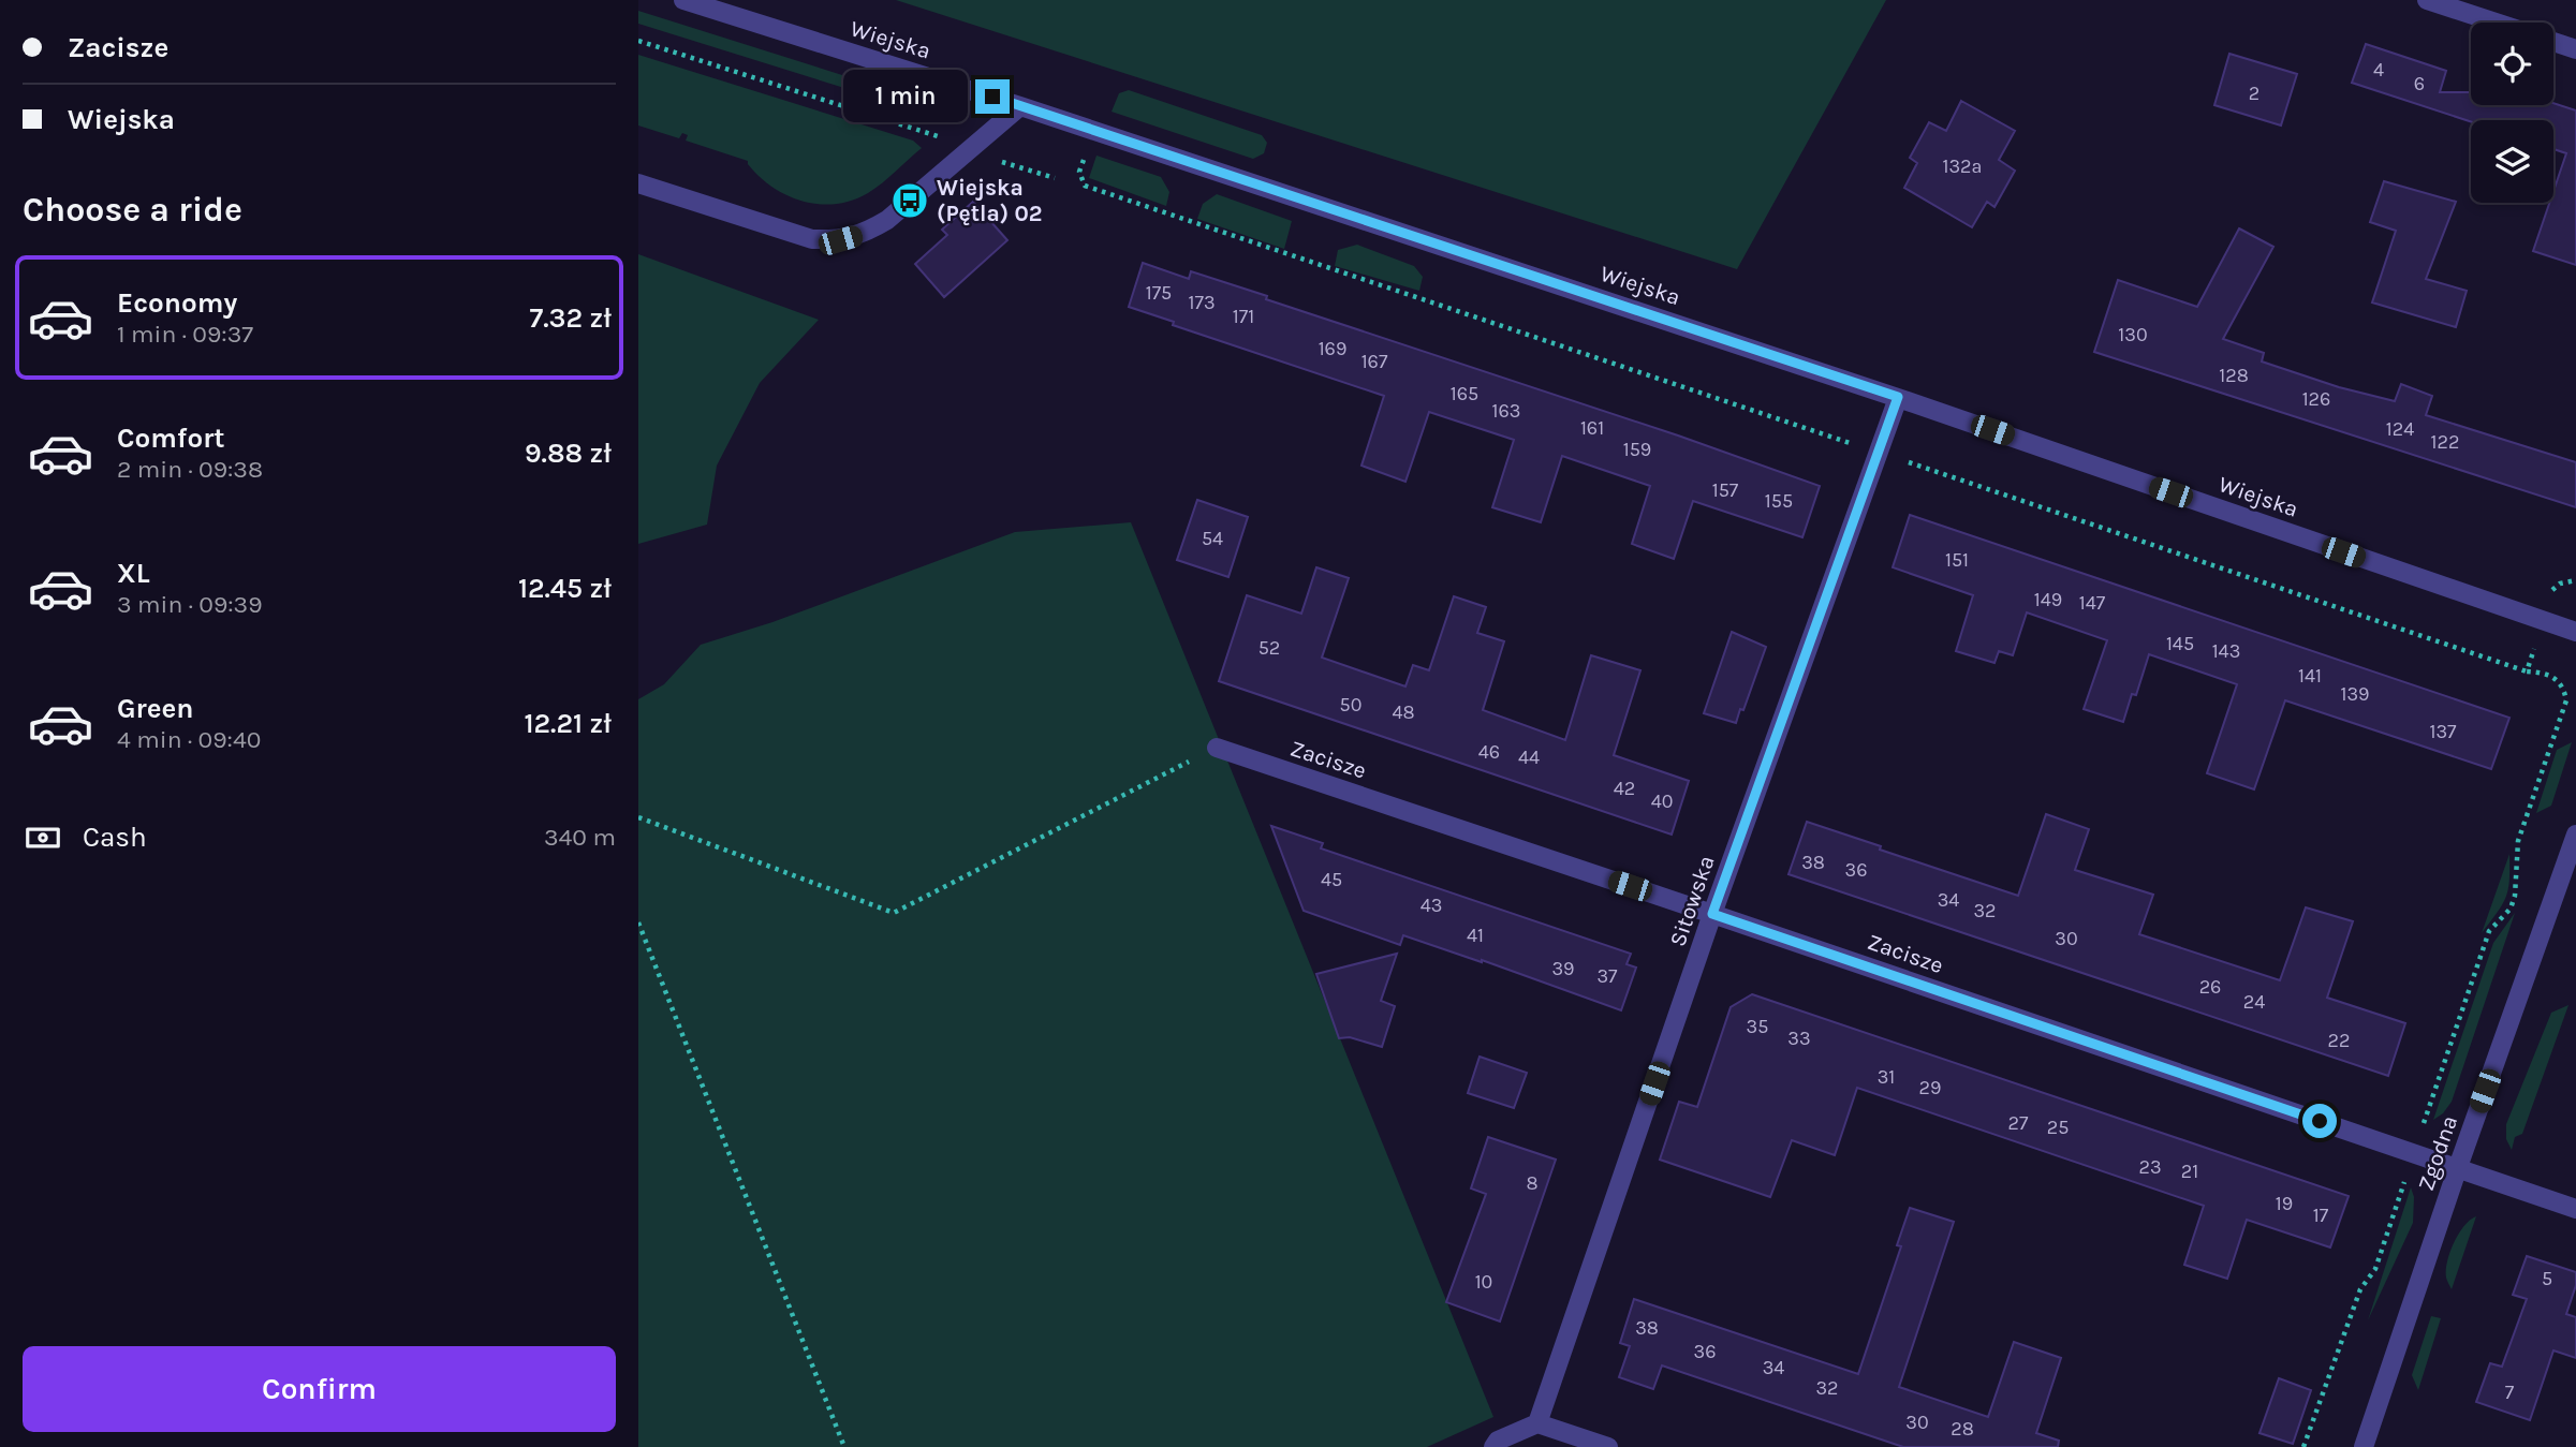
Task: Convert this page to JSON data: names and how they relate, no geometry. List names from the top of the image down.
{
  "streets": {
    "street": [
      "Wiejska",
      "Zacisze",
      "Sitowska",
      "Zgodna"
    ]
  },
  "crossings": [
    ["Wiejska", "Sitowska"],
    ["Zacisze", "Sitowska"],
    ["Zacisze", "Zgodna"]
  ],
  "places": {
    "bus stop": ["Wiejska (Pętla) 02"]
  },
  "house_numbers": [
    "4",
    "6",
    "2",
    "132a",
    "175",
    "173",
    "171",
    "130",
    "169",
    "167",
    "128",
    "165",
    "126",
    "163",
    "161",
    "124",
    "122",
    "159",
    "157",
    "155",
    "54",
    "151",
    "149",
    "147",
    "145",
    "52",
    "143",
    "141",
    "139",
    "50",
    "48",
    "137",
    "46",
    "44",
    "42",
    "40",
    "38",
    "36",
    "45",
    "34",
    "43",
    "32",
    "41",
    "30",
    "39",
    "37",
    "26",
    "24",
    "35",
    "33",
    "22",
    "31",
    "29",
    "27",
    "25",
    "23",
    "21",
    "8",
    "19",
    "17",
    "5",
    "10",
    "38",
    "36",
    "34",
    "32",
    "7",
    "30",
    "28"
  ],
  "page": {
    "banner": ["Zacisze", "Wiejska"],
    "bubble": "1 min",
    "heading": "Choose a ride",
    "list": [
      {
        "name": "Economy",
        "note": "1 min · 09:37",
        "value": "7.32 zł"
      },
      {
        "name": "Comfort",
        "note": "2 min · 09:38",
        "value": "9.88 zł"
      },
      {
        "name": "XL",
        "note": "3 min · 09:39",
        "value": "12.45 zł"
      },
      {
        "name": "Green",
        "note": "4 min · 09:40",
        "value": "12.21 zł"
      }
    ],
    "pay": ["Cash", "340 m"],
    "buttons": "Confirm"
  }
}
